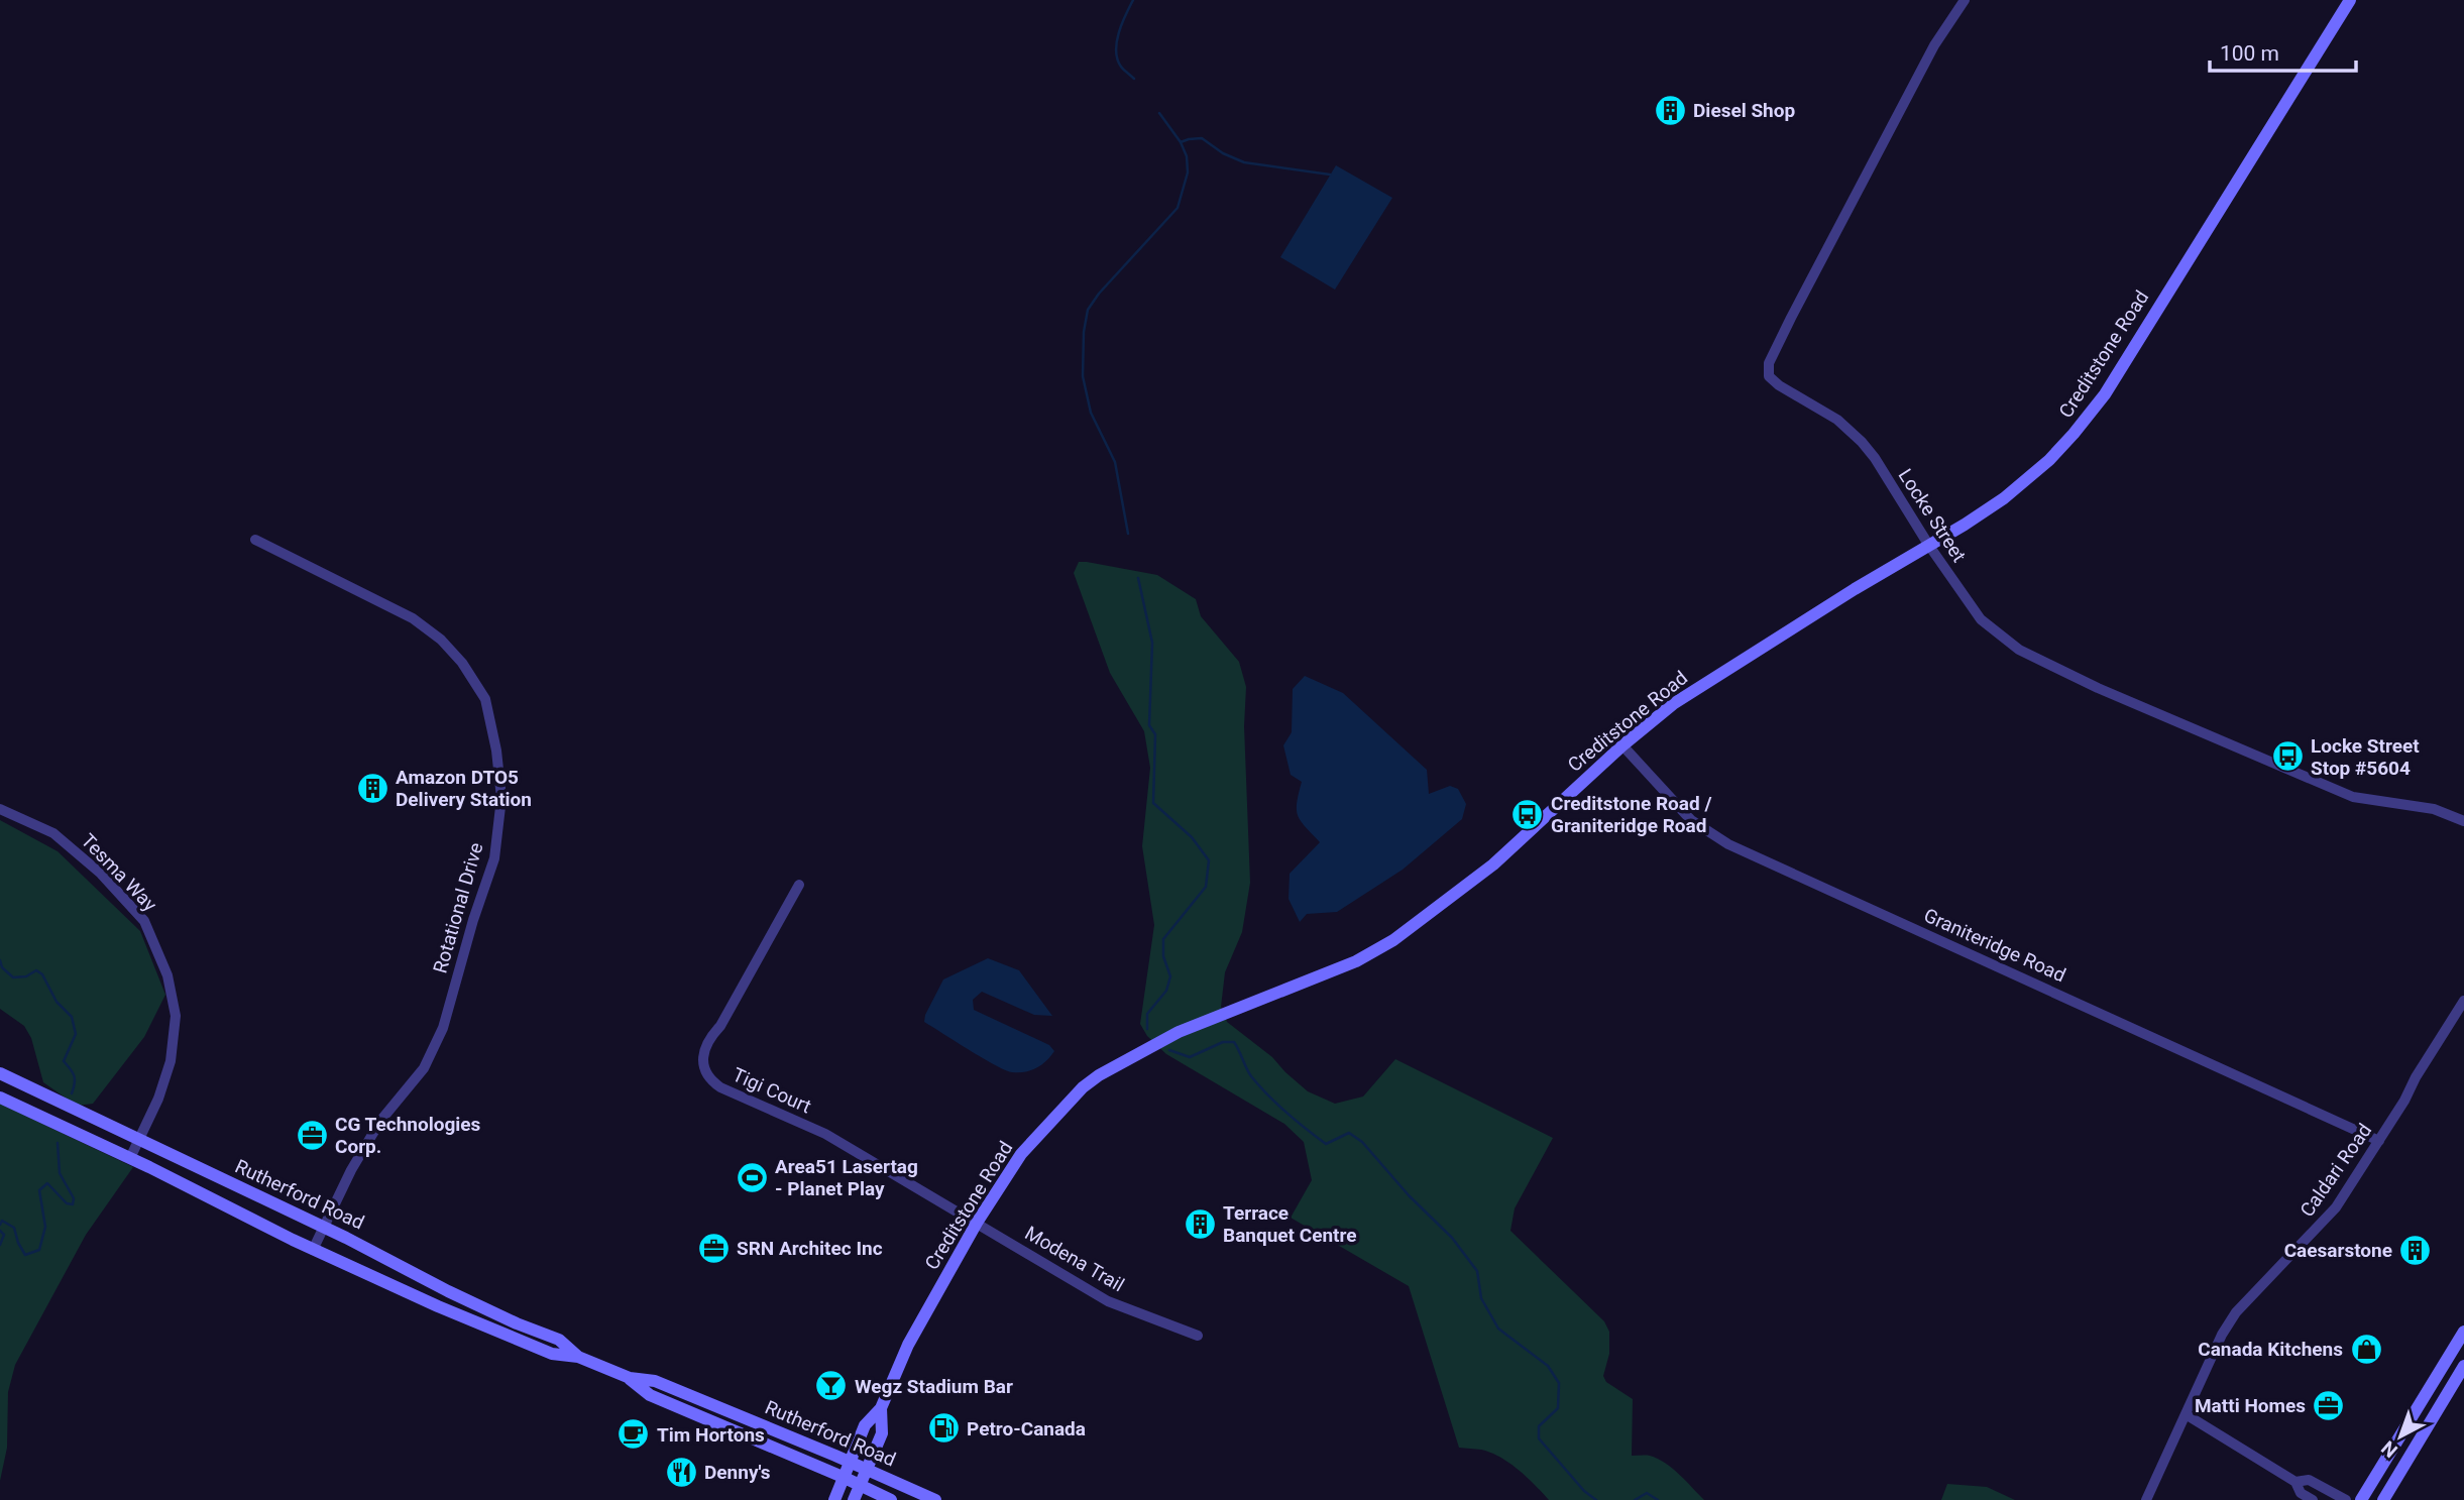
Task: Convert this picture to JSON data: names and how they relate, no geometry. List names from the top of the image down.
{
  "streets": {
    "main road": ["Creditstone Road", "Rutherford Road"],
    "street": [
      "Locke Street",
      "Tesma Way",
      "Rotational Drive",
      "Graniteridge Road",
      "Tigi Court",
      "Caldari Road",
      "Modena Trail"
    ]
  },
  "crossings": [
    ["Creditstone Road", "Locke Street"],
    ["Creditstone Road", "Graniteridge Road"],
    ["Creditstone Road", "Tigi Court"],
    ["Creditstone Road", "Rutherford Road"],
    ["Creditstone Road", "Modena Trail"],
    ["Tesma Way", "Rutherford Road"],
    ["Rotational Drive", "Rutherford Road"],
    ["Graniteridge Road", "Caldari Road"],
    ["Tigi Court", "Modena Trail"]
  ],
  "places": {
    "building": [
      "Diesel Shop",
      "Amazon DTO5 Delivery Station",
      "Terrace Banquet Centre",
      "Caesarstone"
    ],
    "bus stop": ["Locke Street Stop #5604", "Creditstone Road / Graniteridge Road"],
    "office": ["CG Technologies Corp.", "SRN Architec Inc", "Matti Homes"],
    "sports": ["Area51 Lasertag - Planet Play"],
    "shop": ["Canada Kitchens"],
    "bar": ["Wegz Stadium Bar"],
    "fuel station": ["Petro-Canada"],
    "cafe": ["Tim Hortons"],
    "restaurant": ["Denny's"]
  },
  "scale_bar": "100 m",
  "north": "bottom left"
}
